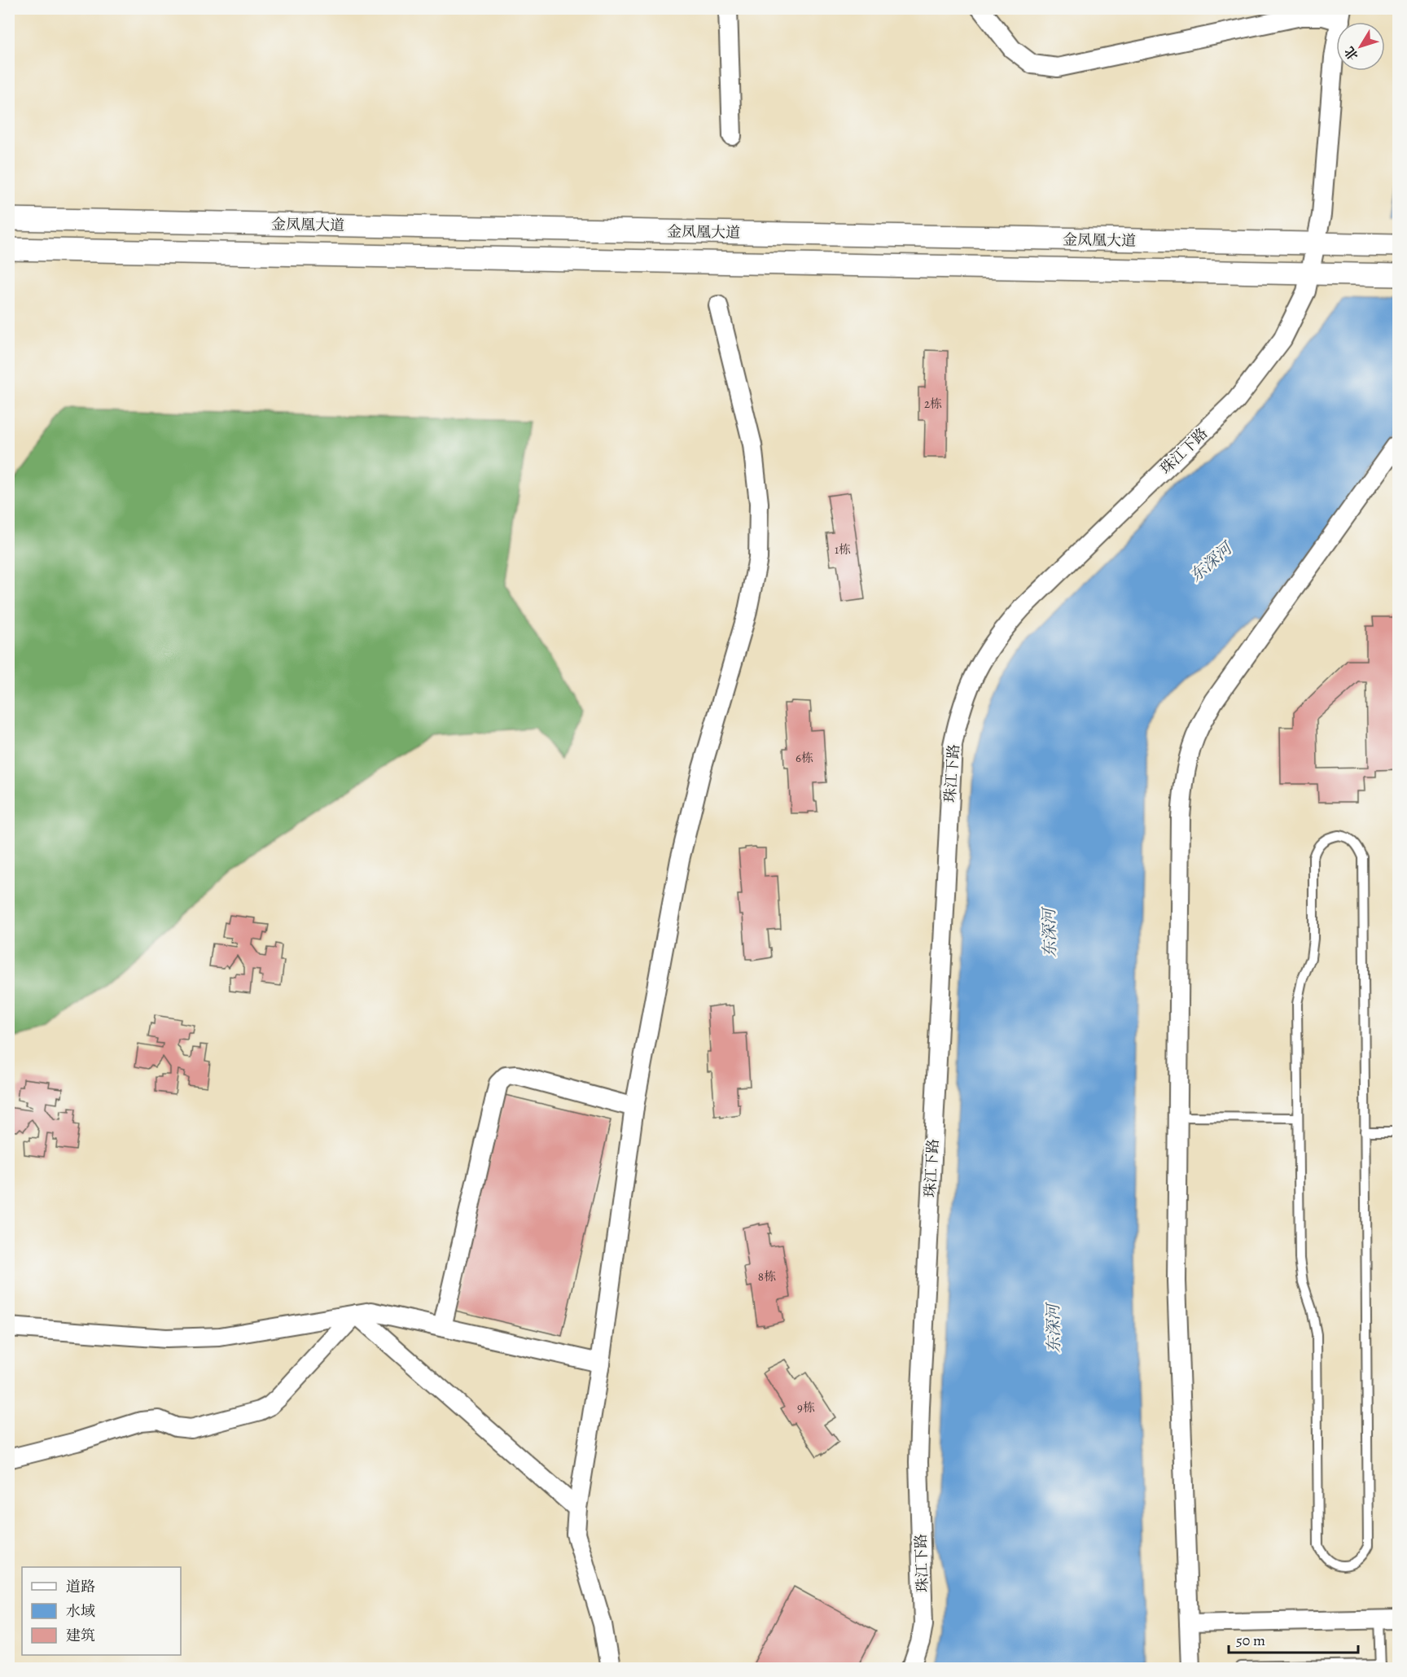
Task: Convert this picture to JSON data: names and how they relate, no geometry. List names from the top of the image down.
{
  "streets": {
    "street": ["金凤凰大道", "珠江下路"]
  },
  "crossings": [
    ["金凤凰大道", "珠江下路"]
  ],
  "water": ["东深河"],
  "house_numbers": [
    "2栋",
    "1栋",
    "6栋",
    "8栋",
    "9栋"
  ],
  "legend": ["道路", "水域", "建筑"],
  "scale_bar": "50 m",
  "north": "bottom left"
}
